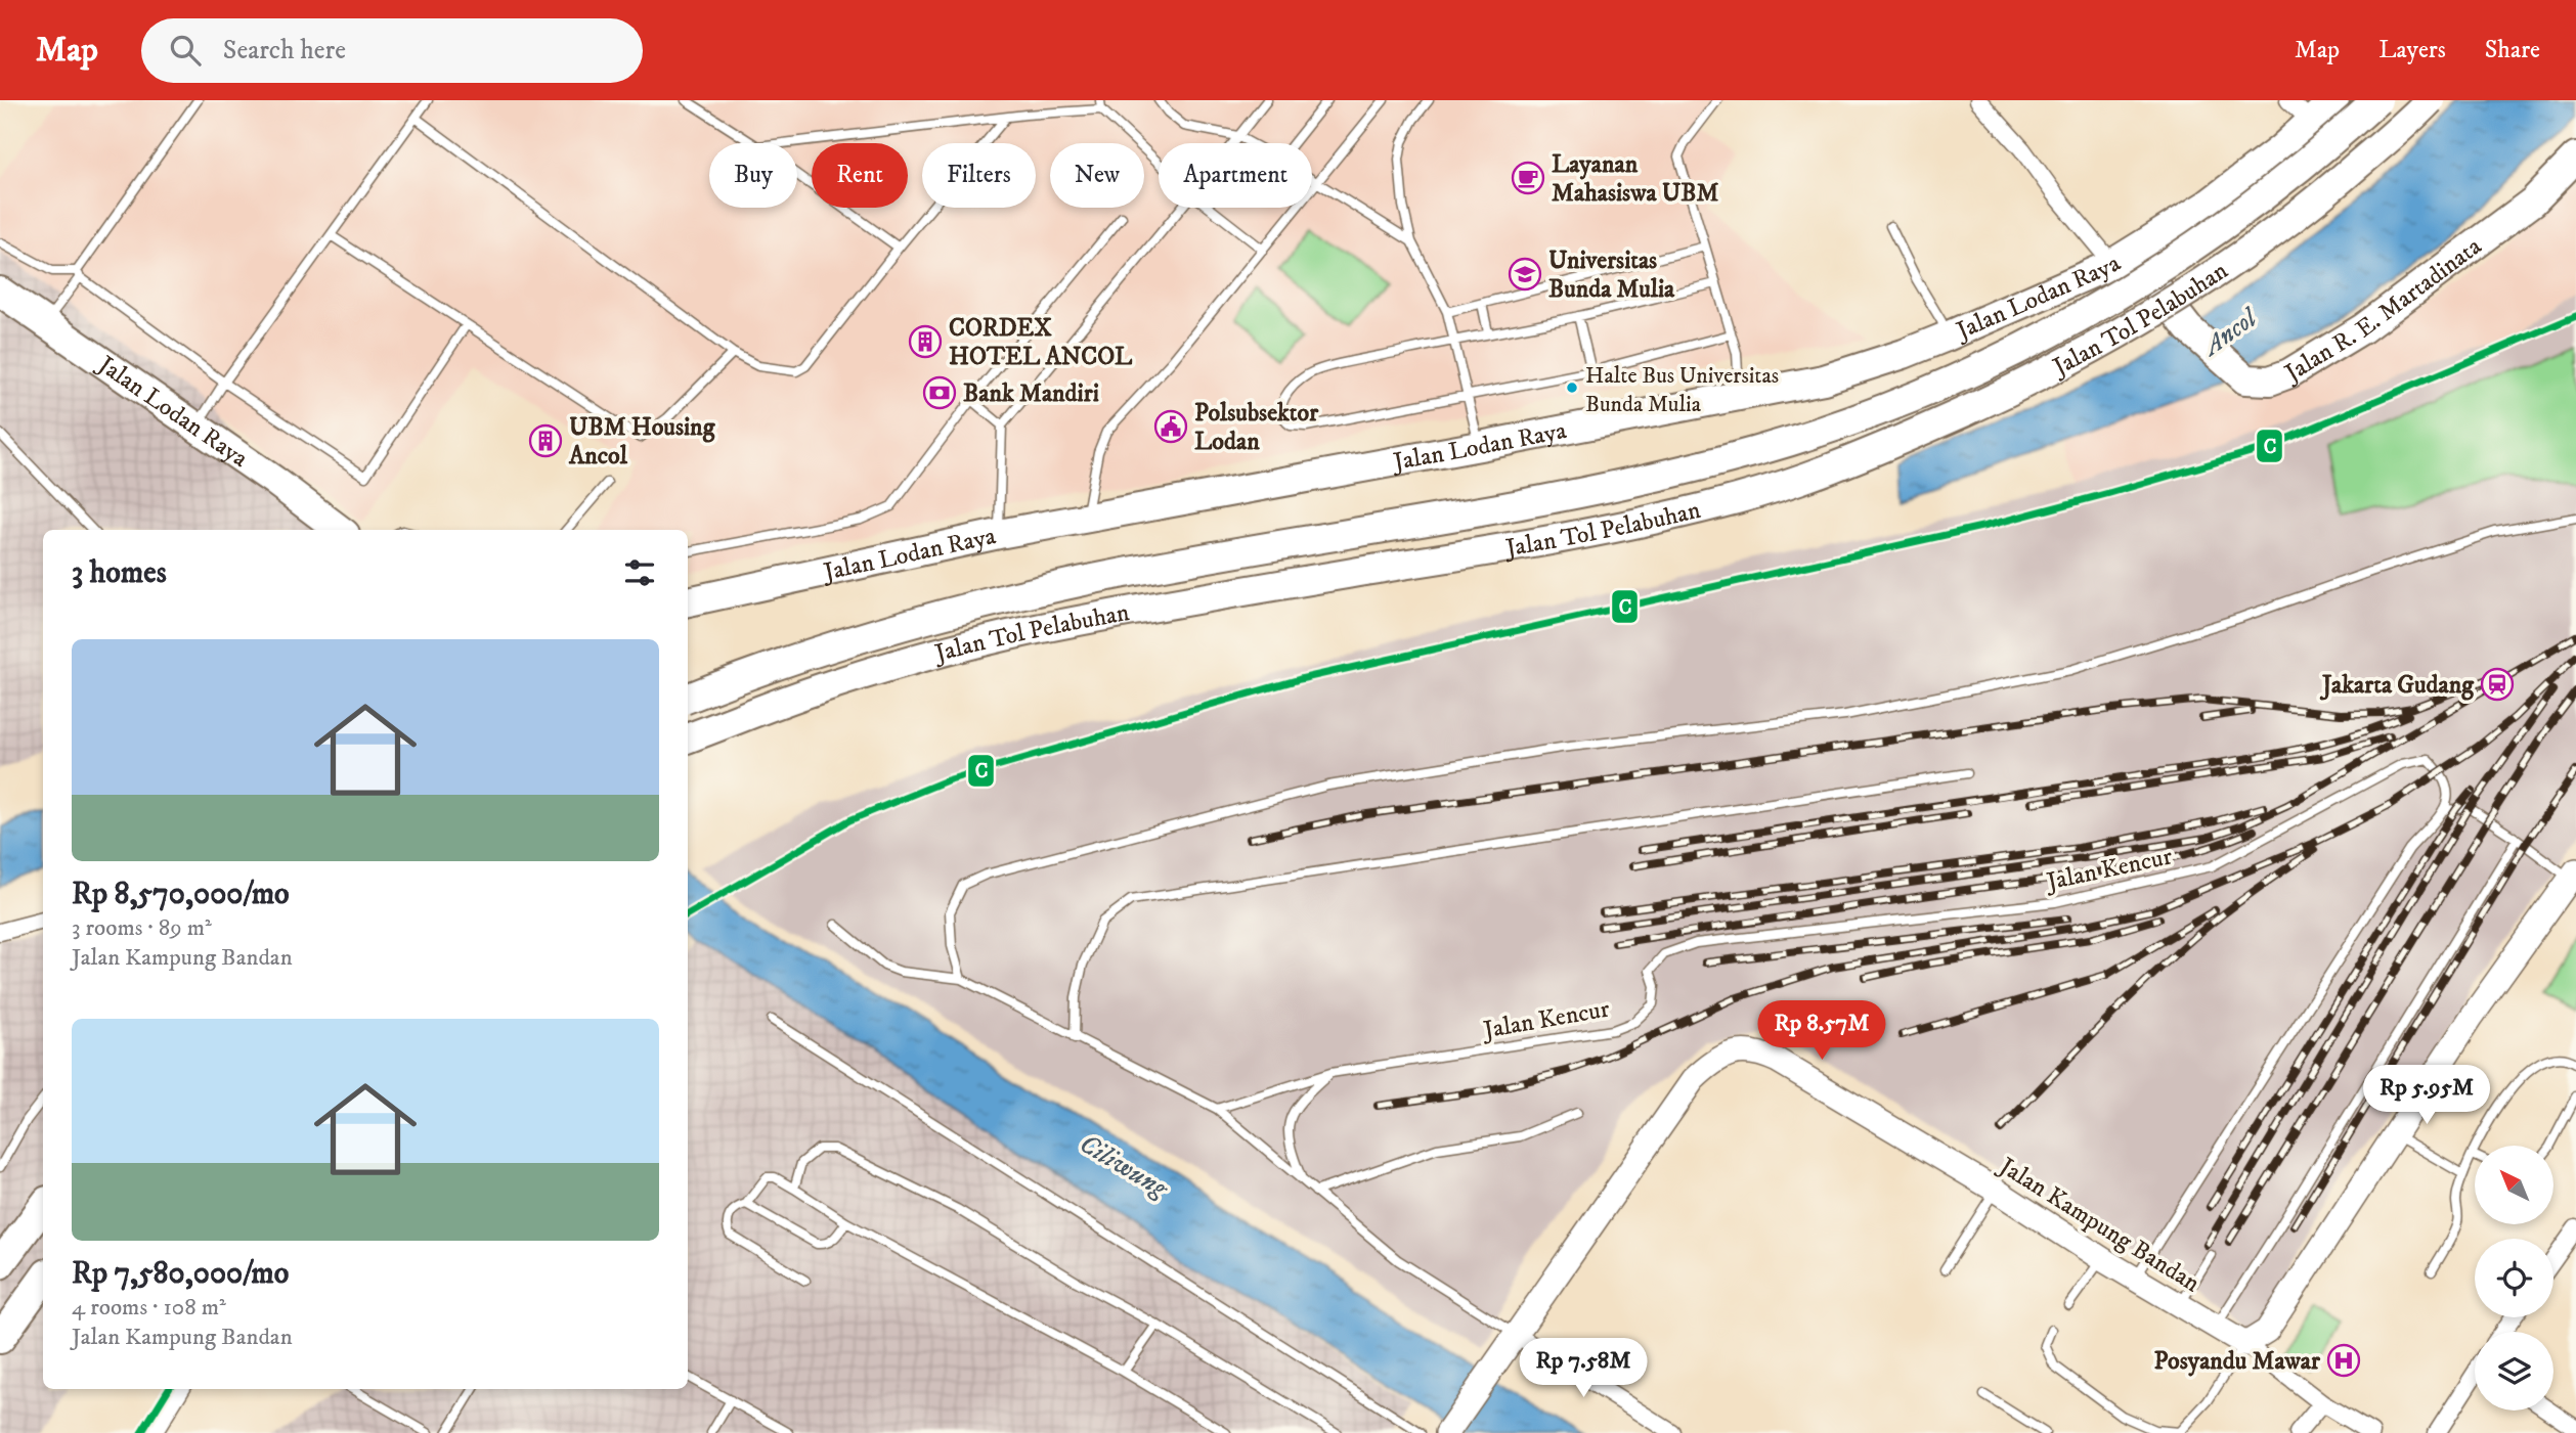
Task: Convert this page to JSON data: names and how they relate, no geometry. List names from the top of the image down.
{
  "streets": {
    "highway": ["Jalan Lodan Raya", "Jalan R. E. Martadinata", "Jalan Tol Pelabuhan"],
    "street": ["Jalan Kampung Bandan"],
    "lane": ["Jalan Kencur"]
  },
  "crossings": [
    ["Jalan Lodan Raya", "Jalan R. E. Martadinata"]
  ],
  "water": ["Ancol", "Ciliwung"],
  "places": {
    "cafe": ["Layanan Mahasiswa UBM"],
    "school or university": ["Universitas Bunda Mulia"],
    "building": ["CORDEX HOTEL ANCOL", "UBM Housing Ancol"],
    "other": ["Halte Bus Universitas Bunda Mulia"],
    "bank": ["Bank Mandiri"],
    "public building": ["Polsubsektor Lodan"],
    "station": ["Jakarta Gudang"],
    "hospital": ["Posyandu Mawar"]
  },
  "lines": ["transit line C"],
  "north": "top left",
  "page": {
    "header": "Map",
    "search": "Search here",
    "nav": ["Map", "Layers", "Share"],
    "chip": [
      "Buy",
      "Rent",
      "Filters",
      "New",
      "Apartment"
    ],
    "heading": "3 homes",
    "list": [
      {
        "name": "Rp 8,570,000/mo",
        "note": "3 rooms · 89 m² · Jalan Kampung Bandan"
      },
      {
        "name": "Rp 7,580,000/mo",
        "note": "4 rooms · 108 m² · Jalan Kampung Bandan"
      }
    ],
    "price": ["Rp 8.57M", "Rp 5.95M", "Rp 7.58M"]
  }
}
